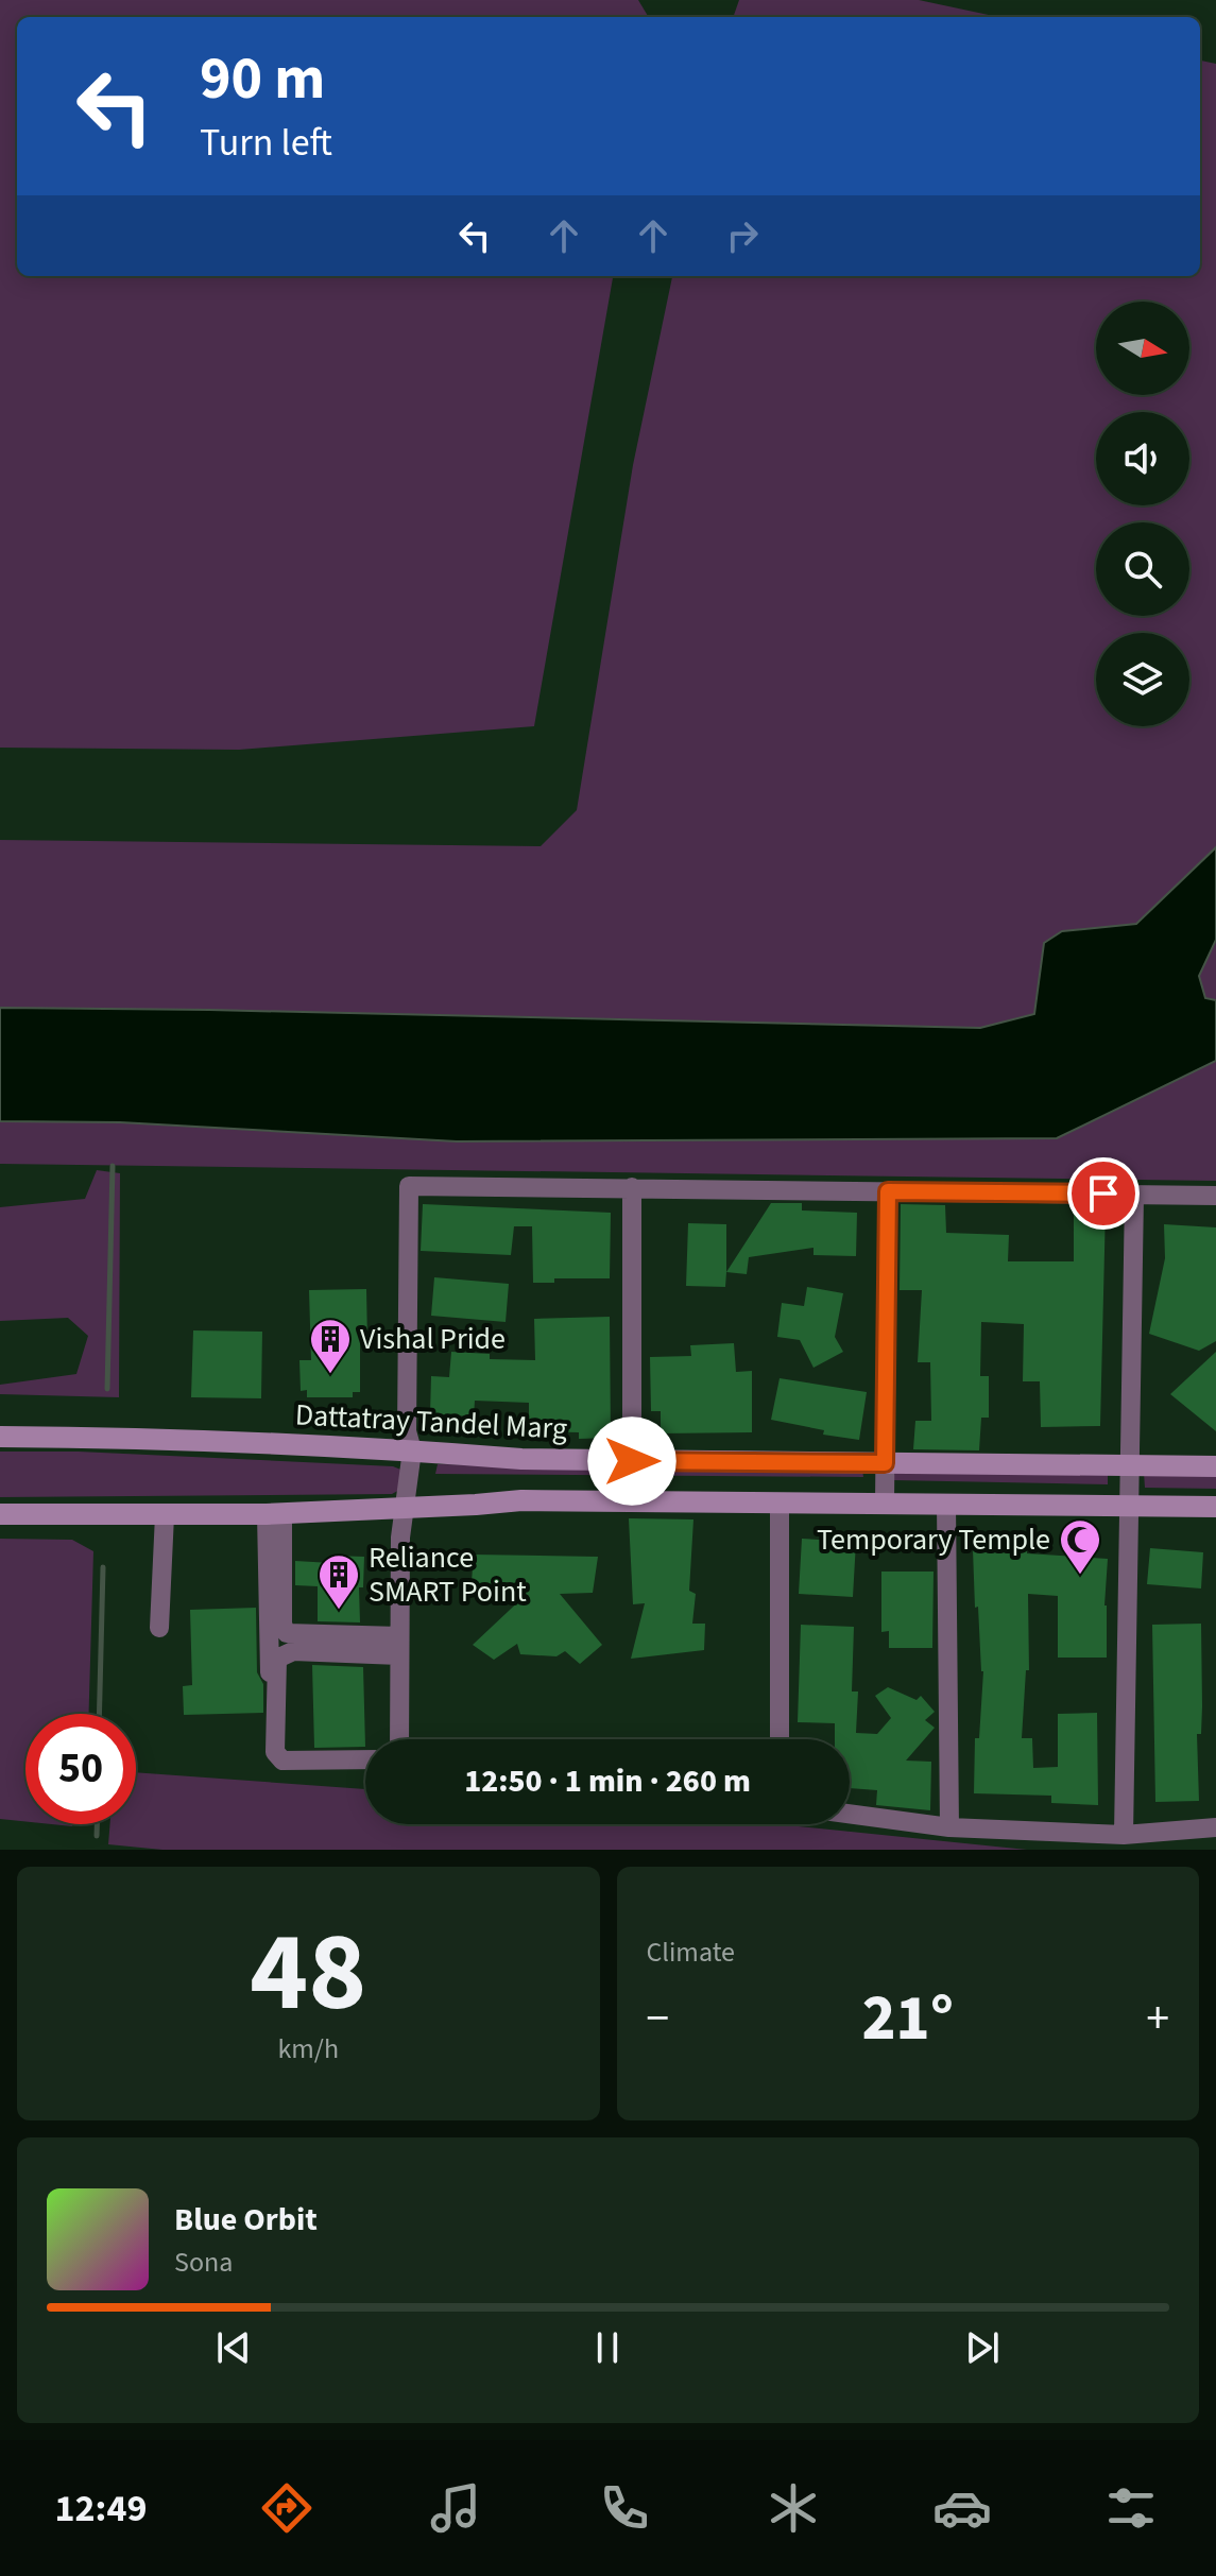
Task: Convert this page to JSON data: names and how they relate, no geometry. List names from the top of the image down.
{
  "streets": {
    "main road": ["Dattatray Tandel Marg"]
  },
  "places": {
    "building": ["Vishal Pride", "Reliance SMART Point"],
    "mosque": ["Temporary Temple"]
  },
  "north": "right",
  "page": {
    "turn": ["90 m", "Turn left"],
    "limit": "50",
    "trip": "12:50 · 1 min · 260 m",
    "tile": [
      ["48", "km/h"],
      "Climate"
    ],
    "heat": ["−", "21°", "+"],
    "song": ["Blue Orbit", "Sona"],
    "tabs": "12:49"
  }
}
